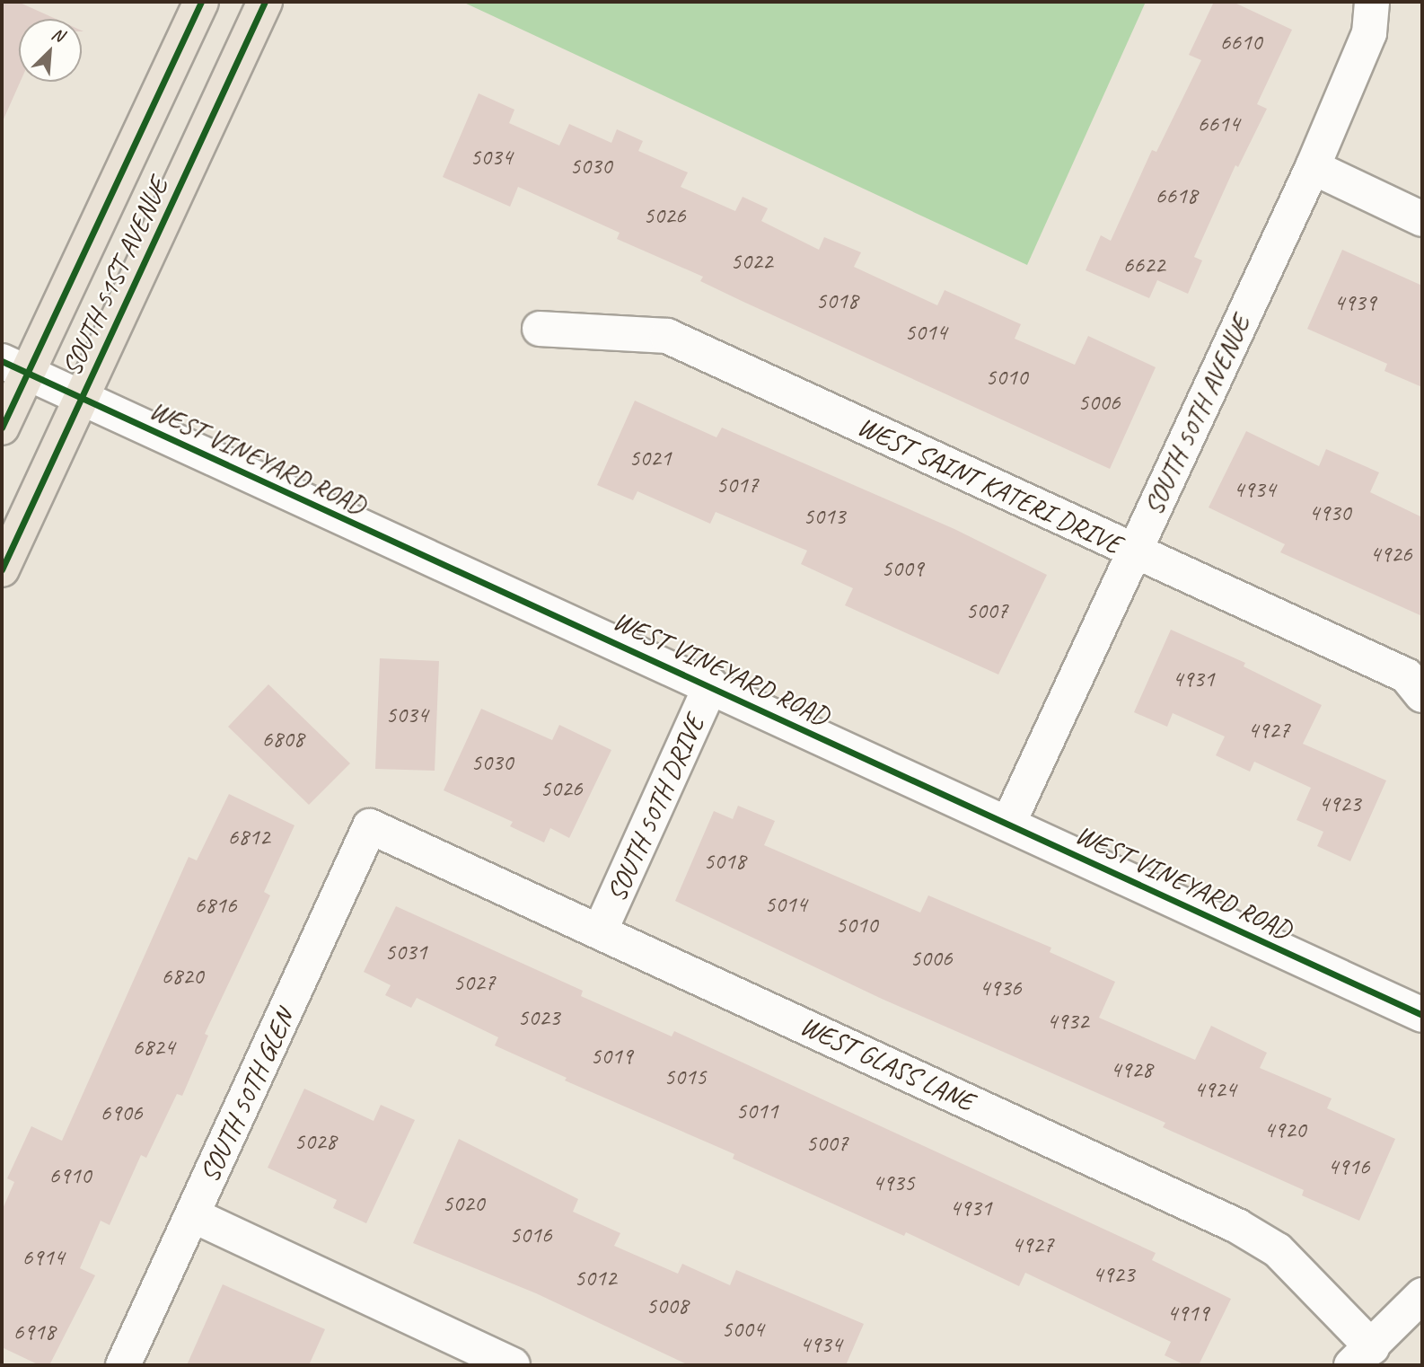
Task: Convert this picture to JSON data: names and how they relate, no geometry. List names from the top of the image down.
{
  "streets": {
    "main road": ["SOUTH 51ST AVENUE"],
    "street": [
      "SOUTH 50TH AVENUE",
      "WEST VINEYARD ROAD",
      "WEST SAINT KATERI DRIVE",
      "SOUTH 50TH DRIVE",
      "WEST GLASS LANE",
      "SOUTH 50TH GLEN"
    ]
  },
  "crossings": [
    ["SOUTH 51ST AVENUE", "WEST VINEYARD ROAD"],
    ["SOUTH 50TH AVENUE", "WEST VINEYARD ROAD"],
    ["SOUTH 50TH AVENUE", "WEST SAINT KATERI DRIVE"],
    ["WEST VINEYARD ROAD", "SOUTH 50TH DRIVE"],
    ["SOUTH 50TH DRIVE", "WEST GLASS LANE"],
    ["WEST GLASS LANE", "SOUTH 50TH GLEN"]
  ],
  "house_numbers": [
    "6610",
    "6614",
    "5034",
    "5030",
    "6618",
    "5026",
    "5022",
    "6622",
    "5018",
    "4939",
    "5014",
    "5010",
    "5006",
    "5021",
    "5017",
    "4934",
    "4930",
    "5013",
    "4926",
    "5009",
    "5007",
    "4931",
    "5034",
    "4927",
    "6808",
    "5030",
    "5026",
    "4923",
    "6812",
    "5018",
    "5014",
    "6816",
    "5010",
    "5031",
    "5006",
    "6820",
    "5027",
    "4936",
    "5023",
    "4932",
    "6824",
    "5019",
    "4928",
    "5015",
    "4924",
    "5011",
    "6906",
    "4920",
    "5028",
    "5007",
    "4916",
    "6910",
    "4935",
    "5020",
    "4931",
    "5016",
    "4927",
    "6914",
    "4923",
    "5012",
    "5008",
    "4919",
    "5004",
    "6918",
    "4934"
  ],
  "north": "top right"
}
